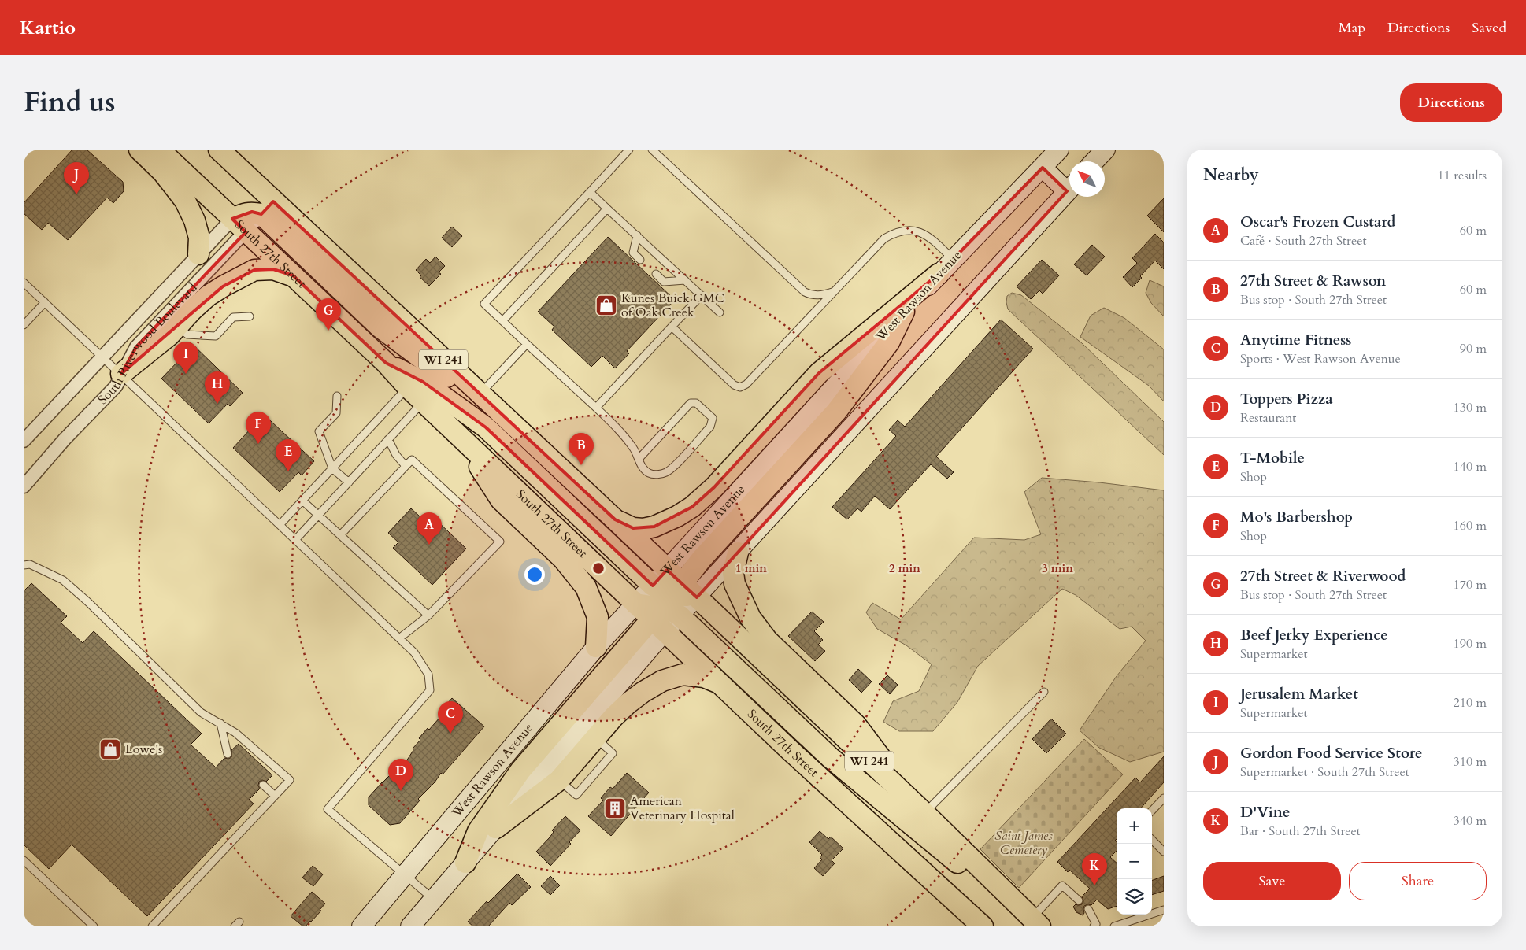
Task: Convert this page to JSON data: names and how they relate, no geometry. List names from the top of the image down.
{
  "streets": {
    "main road": ["South 27th Street", "West Rawson Avenue", "WI 241"],
    "street": ["South Riverwood Boulevard"]
  },
  "crossings": [
    ["South 27th Street", "West Rawson Avenue"],
    ["South 27th Street", "South Riverwood Boulevard"]
  ],
  "parks": ["Saint James Cemetery"],
  "places": {
    "shop": ["Kunes Buick GMC of Oak Creek", "Lowe's"],
    "building": ["American Veterinary Hospital"]
  },
  "north": "top left",
  "page": {
    "header": "Kartio",
    "nav": ["Map", "Directions", "Saved"],
    "title": "Find us",
    "buttons": [
      "Directions",
      ["Save", "Share"]
    ],
    "heading": ["Nearby", "11 results"],
    "pins": [
      "J",
      "G",
      "I",
      "H",
      "F",
      "B",
      "E",
      "A",
      "C",
      "D",
      "K"
    ],
    "list": [
      {
        "mark": "A",
        "name": "Oscar's Frozen Custard",
        "note": "Café · South 27th Street",
        "value": "60 m"
      },
      {
        "mark": "B",
        "name": "27th Street & Rawson",
        "note": "Bus stop · South 27th Street",
        "value": "60 m"
      },
      {
        "mark": "C",
        "name": "Anytime Fitness",
        "note": "Sports · West Rawson Avenue",
        "value": "90 m"
      },
      {
        "mark": "D",
        "name": "Toppers Pizza",
        "note": "Restaurant",
        "value": "130 m"
      },
      {
        "mark": "E",
        "name": "T-Mobile",
        "note": "Shop",
        "value": "140 m"
      },
      {
        "mark": "F",
        "name": "Mo's Barbershop",
        "note": "Shop",
        "value": "160 m"
      },
      {
        "mark": "G",
        "name": "27th Street & Riverwood",
        "note": "Bus stop · South 27th Street",
        "value": "170 m"
      },
      {
        "mark": "H",
        "name": "Beef Jerky Experience",
        "note": "Supermarket",
        "value": "190 m"
      },
      {
        "mark": "I",
        "name": "Jerusalem Market",
        "note": "Supermarket",
        "value": "210 m"
      },
      {
        "mark": "J",
        "name": "Gordon Food Service Store",
        "note": "Supermarket · South 27th Street",
        "value": "310 m"
      },
      {
        "mark": "K",
        "name": "D'Vine",
        "note": "Bar · South 27th Street",
        "value": "340 m"
      }
    ],
    "map_buttons": ["+", "−"]
  },
  "rings": ["1 min", "2 min", "3 min"]
}
